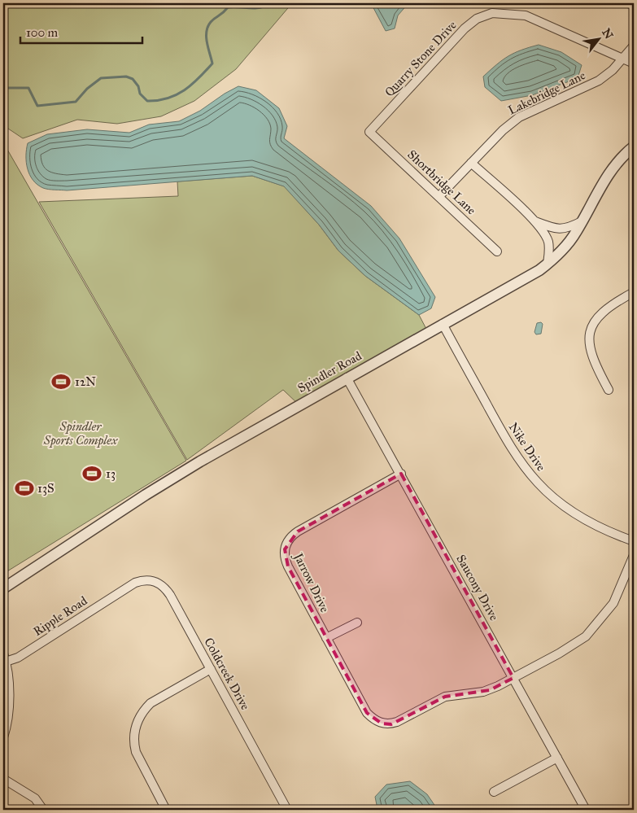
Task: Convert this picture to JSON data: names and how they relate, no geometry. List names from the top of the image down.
{
  "streets": {
    "street": [
      "Quarry Stone Drive",
      "Lakebridge Lane",
      "Shortbridge Lane",
      "Spindler Road",
      "Nike Drive",
      "Jarrow Drive",
      "Saucony Drive",
      "Ripple Road",
      "Coldcreek Drive"
    ]
  },
  "crossings": [
    ["Quarry Stone Drive", "Lakebridge Lane"],
    ["Quarry Stone Drive", "Shortbridge Lane"],
    ["Lakebridge Lane", "Shortbridge Lane"],
    ["Spindler Road", "Nike Drive"],
    ["Spindler Road", "Saucony Drive"],
    ["Jarrow Drive", "Saucony Drive"],
    ["Ripple Road", "Coldcreek Drive"]
  ],
  "parks": ["Spindler Sports Complex"],
  "places": {
    "sports": ["12N", "13", "13S"]
  },
  "scale_bar": "100 m",
  "north": "top right"
}
